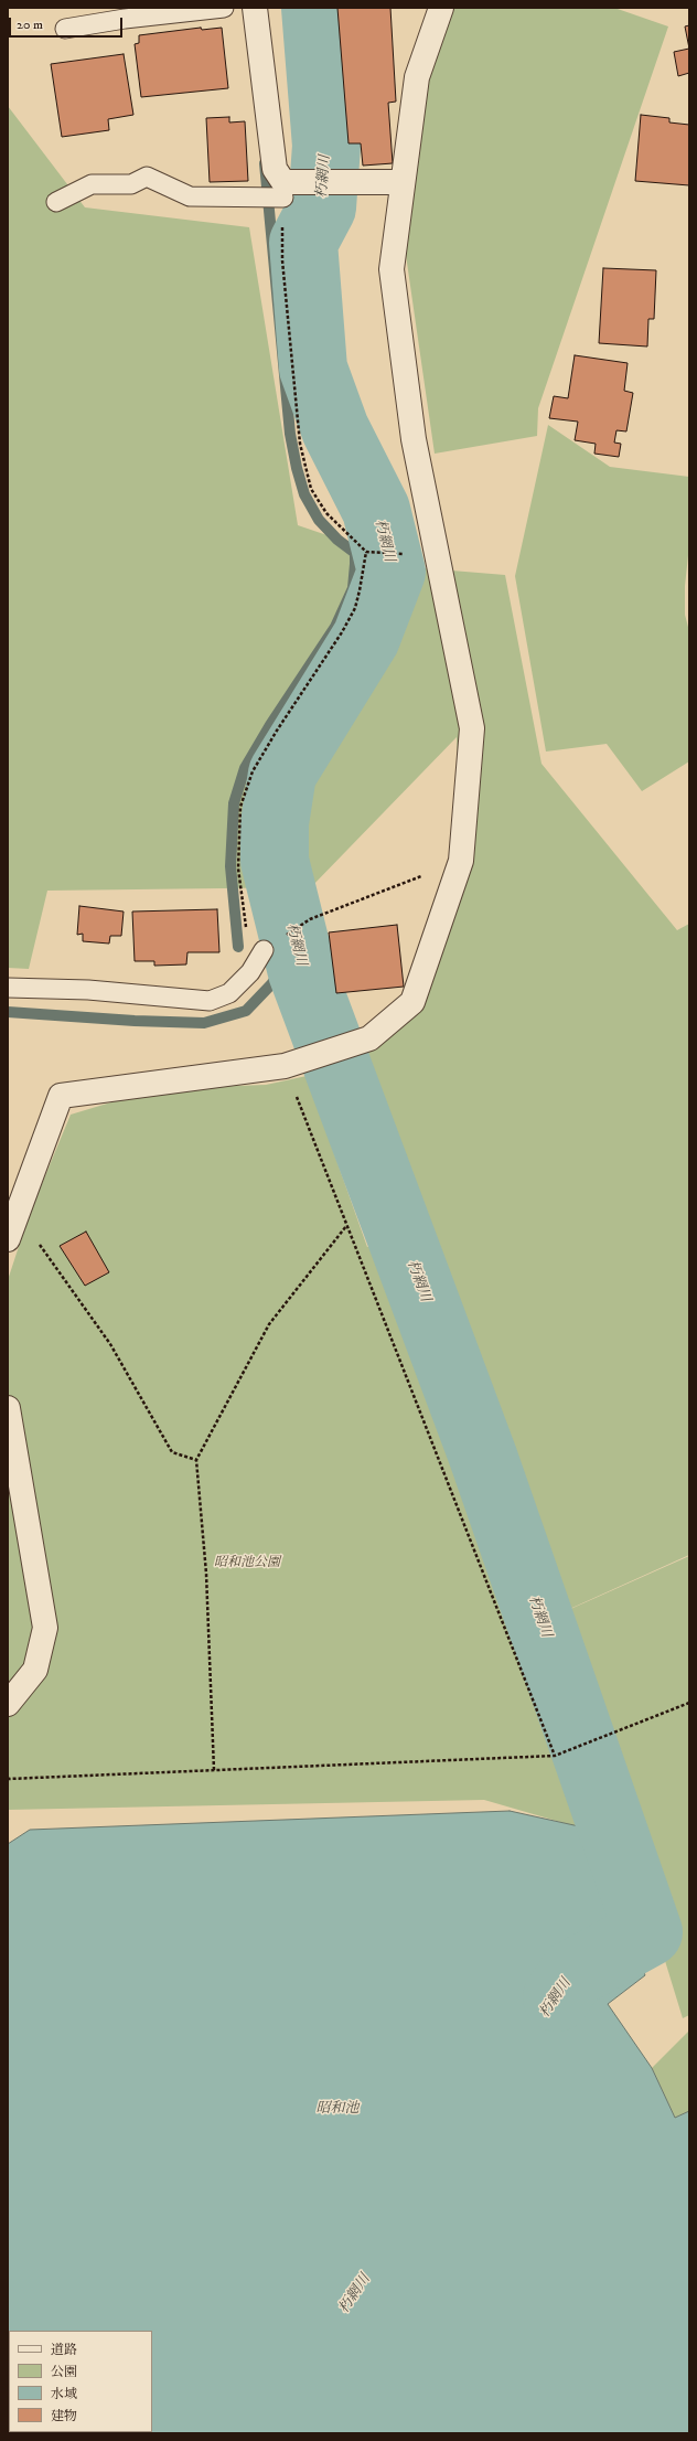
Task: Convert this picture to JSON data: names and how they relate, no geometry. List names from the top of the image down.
{
  "water": ["朽網川", "昭和池"],
  "parks": ["昭和池公園"],
  "legend": [
    "道路",
    "公園",
    "水域",
    "建物"
  ],
  "scale_bar": "20 m"
}
